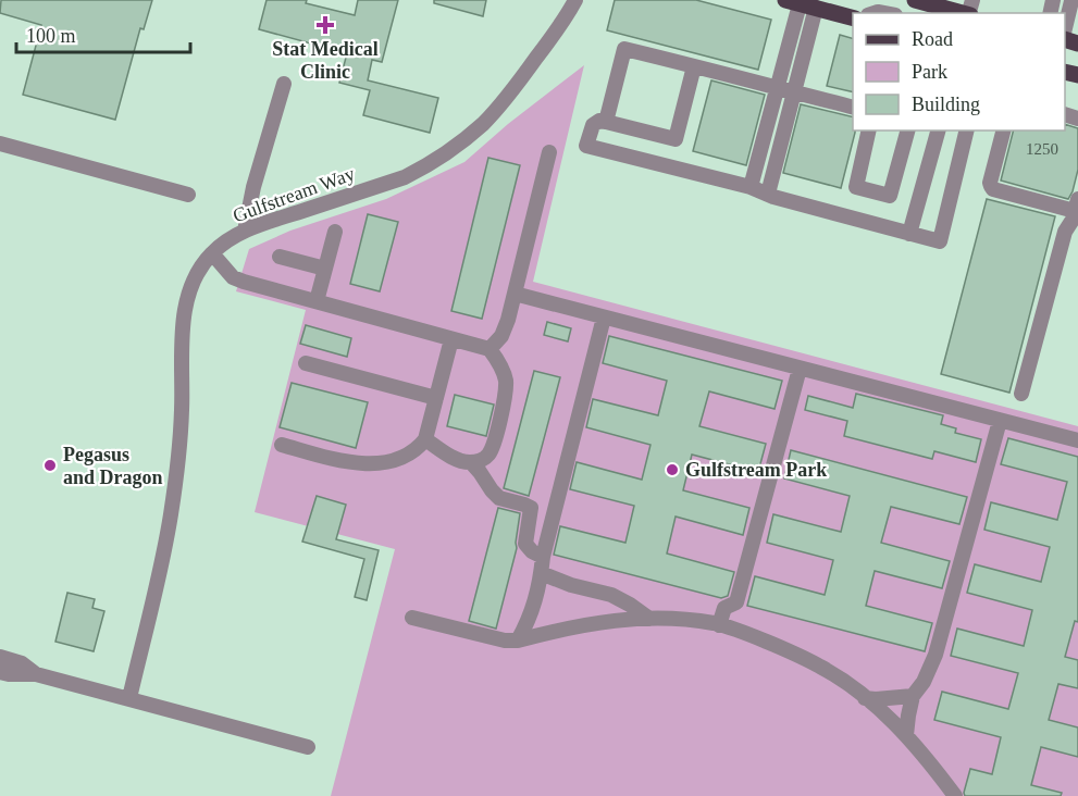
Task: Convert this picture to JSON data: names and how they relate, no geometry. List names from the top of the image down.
{
  "streets": {
    "street": ["Gulfstream Way"]
  },
  "places": {
    "health": ["Stat Medical Clinic"],
    "other": ["Pegasus and Dragon", "Gulfstream Park"]
  },
  "house_numbers": ["1250"],
  "legend": ["Road", "Park", "Building"],
  "scale_bar": "100 m"
}
